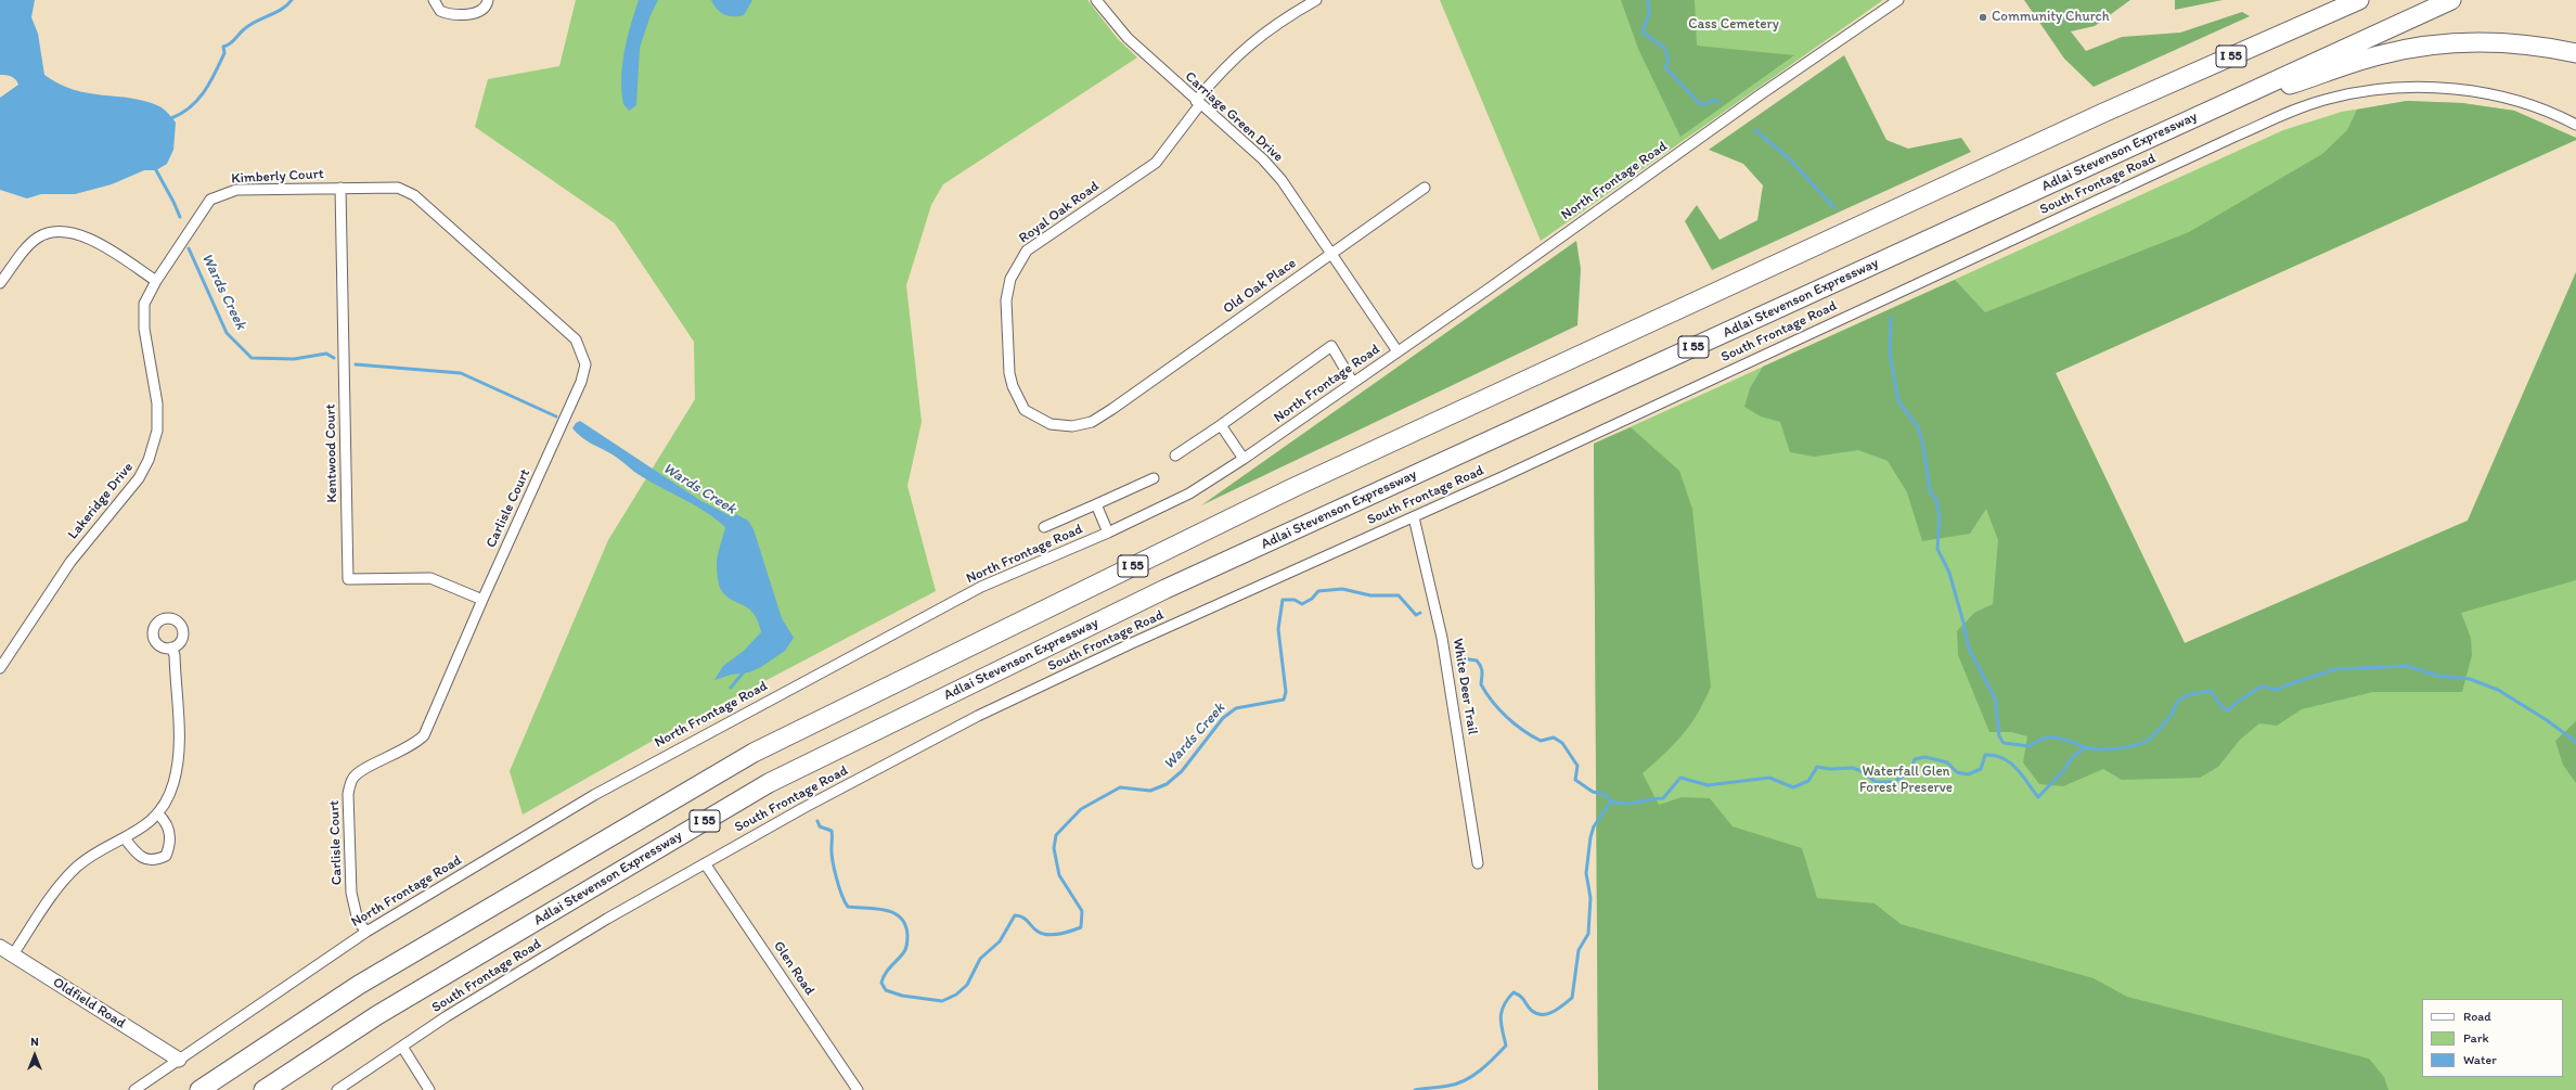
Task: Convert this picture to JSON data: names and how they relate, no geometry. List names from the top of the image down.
{
  "streets": {
    "highway": ["I 55", "Adlai Stevenson Expressway"],
    "street": [
      "Carriage Green Drive",
      "Kimberly Court",
      "North Frontage Road",
      "South Frontage Road",
      "Royal Oak Road",
      "Old Oak Place",
      "Kentwood Court",
      "Lakeridge Drive",
      "Carlisle Court",
      "White Deer Trail",
      "Glen Road",
      "Oldfield Road"
    ]
  },
  "crossings": [
    ["Carriage Green Drive", "North Frontage Road"],
    ["Carriage Green Drive", "Royal Oak Road"],
    ["Carriage Green Drive", "Old Oak Place"],
    ["Kimberly Court", "Kentwood Court"],
    ["Kimberly Court", "Lakeridge Drive"],
    ["Kimberly Court", "Carlisle Court"],
    ["North Frontage Road", "Carlisle Court"],
    ["North Frontage Road", "Oldfield Road"],
    ["South Frontage Road", "White Deer Trail"],
    ["South Frontage Road", "Glen Road"],
    ["Royal Oak Road", "Old Oak Place"],
    ["Kentwood Court", "Carlisle Court"]
  ],
  "water": ["Wards Creek"],
  "parks": ["Cass Cemetery", "Waterfall Glen Forest Preserve"],
  "places": ["Community Church"],
  "legend": ["Road", "Park", "Water"],
  "north": "top"
}
